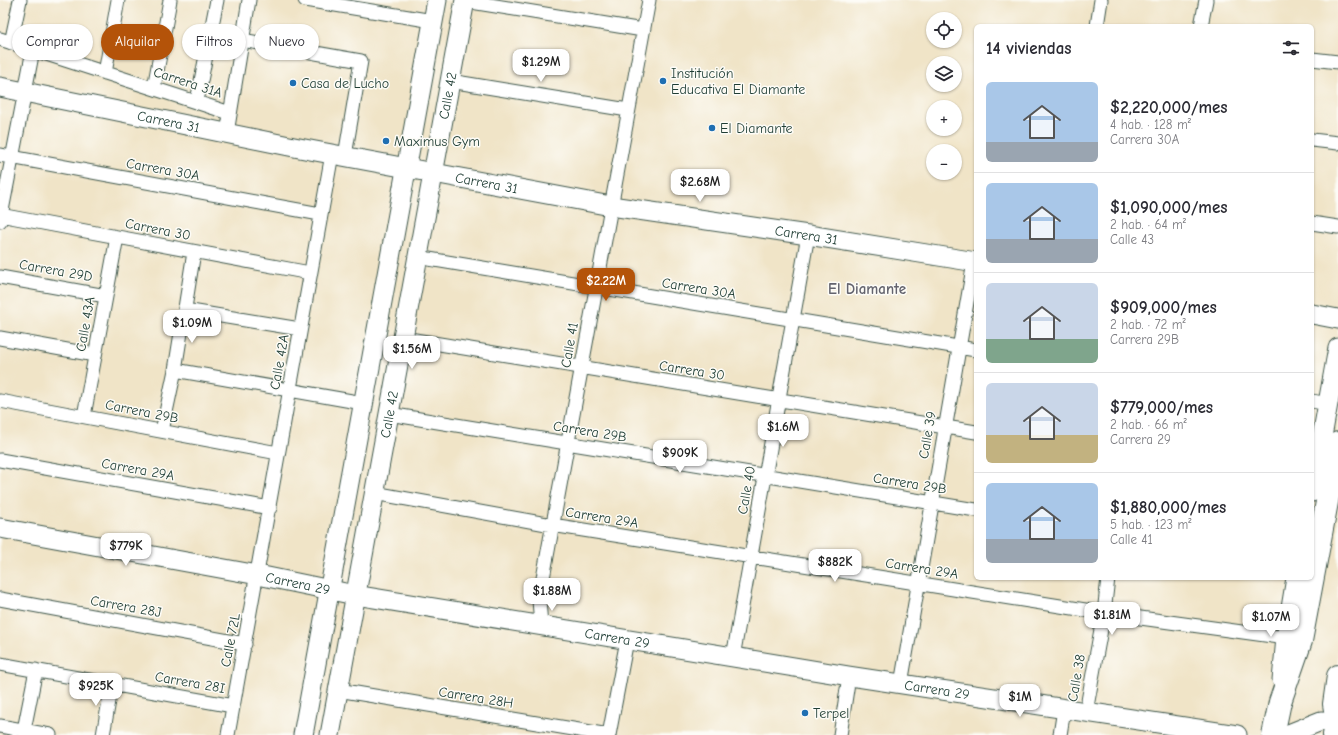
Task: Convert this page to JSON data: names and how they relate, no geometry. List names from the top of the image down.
{
  "streets": {
    "street": [
      "Carrera 31A",
      "Calle 42",
      "Carrera 31",
      "Carrera 30A",
      "Carrera 30",
      "Carrera 29D",
      "Calle 43A",
      "Calle 41",
      "Calle 42A",
      "Carrera 29B",
      "Calle 39",
      "Carrera 29A",
      "Calle 40",
      "Carrera 29",
      "Carrera 28J",
      "Calle 72L",
      "Calle 38",
      "Carrera 28I",
      "Carrera 28H"
    ]
  },
  "crossings": [
    ["Calle 42", "Carrera 31"],
    ["Calle 42", "Carrera 30A"],
    ["Calle 42", "Carrera 30"],
    ["Calle 42", "Carrera 29B"],
    ["Calle 42", "Carrera 29A"],
    ["Calle 42", "Carrera 29"],
    ["Calle 42", "Carrera 28H"],
    ["Carrera 31", "Calle 41"],
    ["Carrera 31", "Calle 42A"],
    ["Carrera 31", "Calle 40"],
    ["Carrera 30A", "Calle 41"],
    ["Carrera 30A", "Calle 42A"],
    ["Carrera 30A", "Calle 39"],
    ["Carrera 30A", "Calle 40"],
    ["Carrera 30", "Calle 43A"],
    ["Carrera 30", "Calle 41"],
    ["Carrera 30", "Calle 42A"],
    ["Carrera 30", "Calle 39"],
    ["Carrera 30", "Calle 40"],
    ["Carrera 29D", "Calle 43A"],
    ["Calle 43A", "Carrera 29B"],
    ["Calle 41", "Carrera 29B"],
    ["Calle 41", "Carrera 29A"],
    ["Calle 41", "Carrera 29"],
    ["Calle 42A", "Carrera 29B"],
    ["Calle 42A", "Carrera 29A"],
    ["Calle 42A", "Carrera 29"],
    ["Calle 42A", "Calle 72L"],
    ["Carrera 29B", "Calle 39"],
    ["Carrera 29B", "Calle 40"],
    ["Calle 39", "Carrera 29A"],
    ["Calle 39", "Carrera 29"],
    ["Carrera 29A", "Calle 40"],
    ["Carrera 29A", "Calle 38"],
    ["Calle 40", "Carrera 29"],
    ["Carrera 29", "Calle 72L"],
    ["Carrera 29", "Calle 38"],
    ["Carrera 28J", "Calle 72L"],
    ["Calle 72L", "Carrera 28I"]
  ],
  "districts": ["El Diamante"],
  "places": [
    "Institución Educativa El Diamante",
    "Casa de Lucho",
    "El Diamante",
    "Maximus Gym",
    "Terpel"
  ],
  "page": {
    "map_buttons": ["+", "−"],
    "chip": [
      "Comprar",
      "Alquilar",
      "Filtros",
      "Nuevo"
    ],
    "heading": "14 viviendas",
    "price": [
      "$1.29M",
      "$2.68M",
      "$2.22M",
      "$1.09M",
      "$1.56M",
      "$1.6M",
      "$909K",
      "$779K",
      "$882K",
      "$1.88M",
      "$1.81M",
      "$1.07M",
      "$925K",
      "$1M"
    ],
    "list": [
      {
        "name": "$2,220,000/mes",
        "note": "4 hab. · 128 m² · Carrera 30A"
      },
      {
        "name": "$1,090,000/mes",
        "note": "2 hab. · 64 m² · Calle 43"
      },
      {
        "name": "$909,000/mes",
        "note": "2 hab. · 72 m² · Carrera 29B"
      },
      {
        "name": "$779,000/mes",
        "note": "2 hab. · 66 m² · Carrera 29"
      },
      {
        "name": "$1,880,000/mes",
        "note": "5 hab. · 123 m² · Calle 41"
      }
    ]
  }
}
